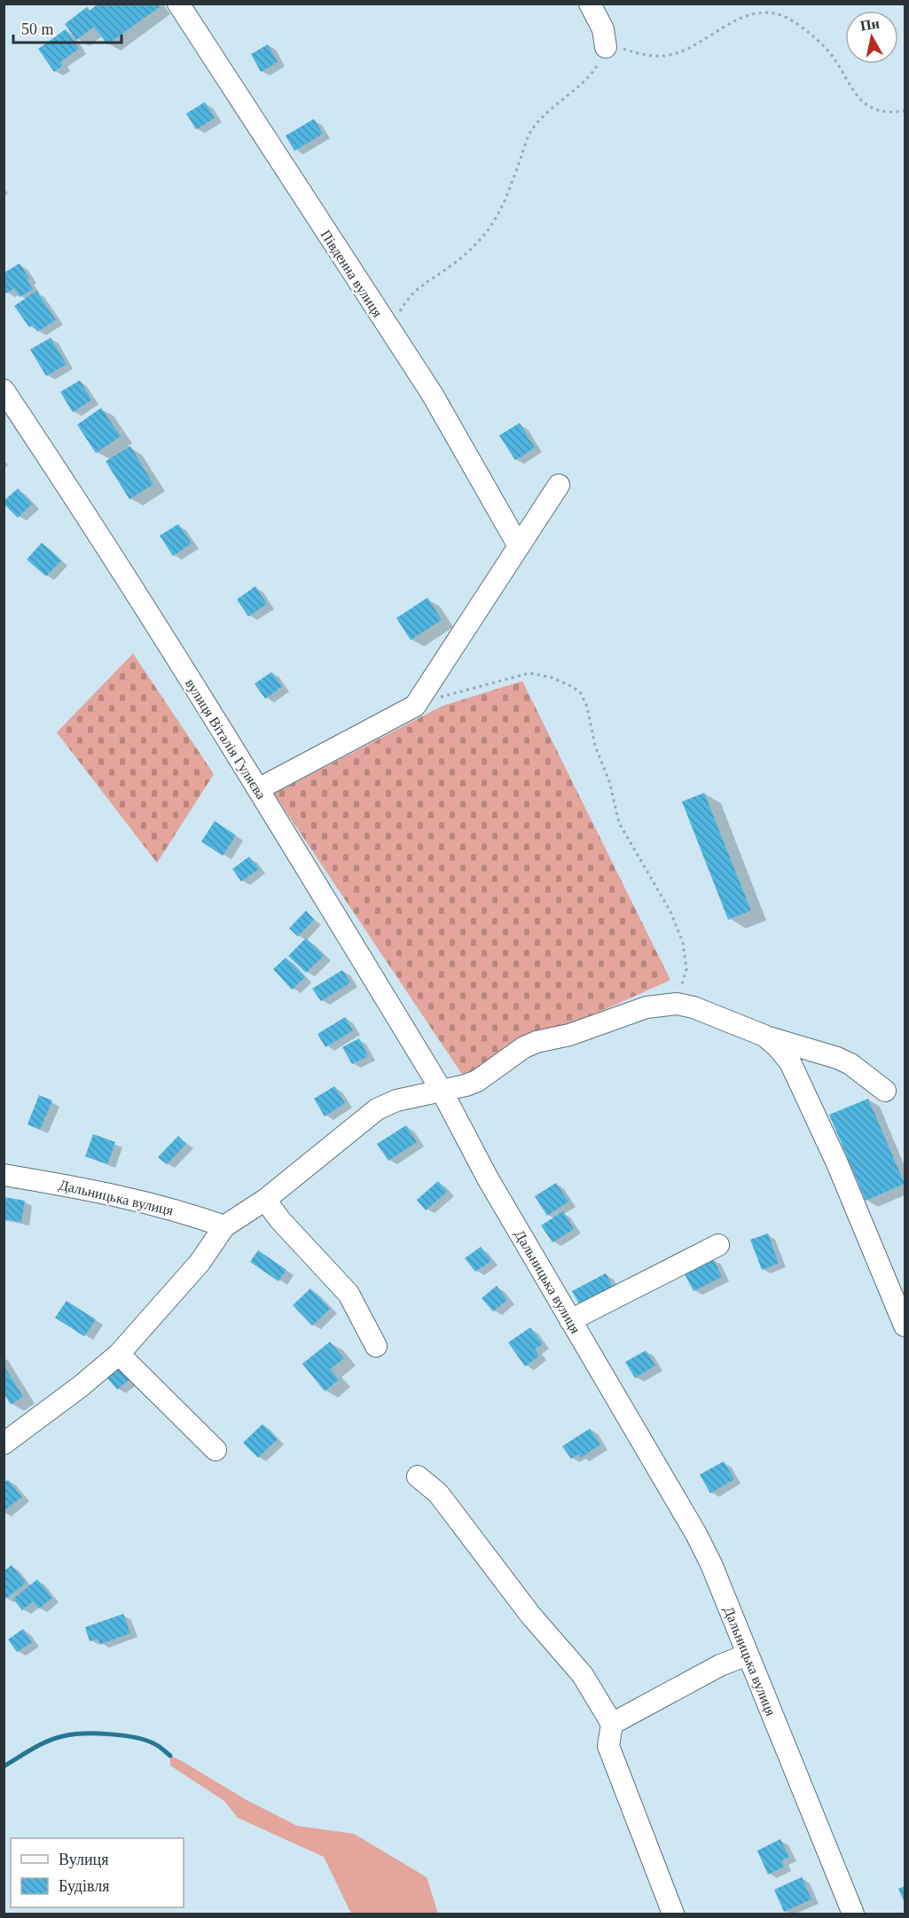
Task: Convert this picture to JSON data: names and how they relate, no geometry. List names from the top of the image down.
{
  "streets": {
    "street": ["Південна вулиця", "вулиця Віталія Гуляєва", "Дальницька вулиця"]
  },
  "crossings": [
    ["вулиця Віталія Гуляєва", "Дальницька вулиця"]
  ],
  "legend": ["Вулиця", "Будівля"],
  "scale_bar": "50 m",
  "north": "top"
}
